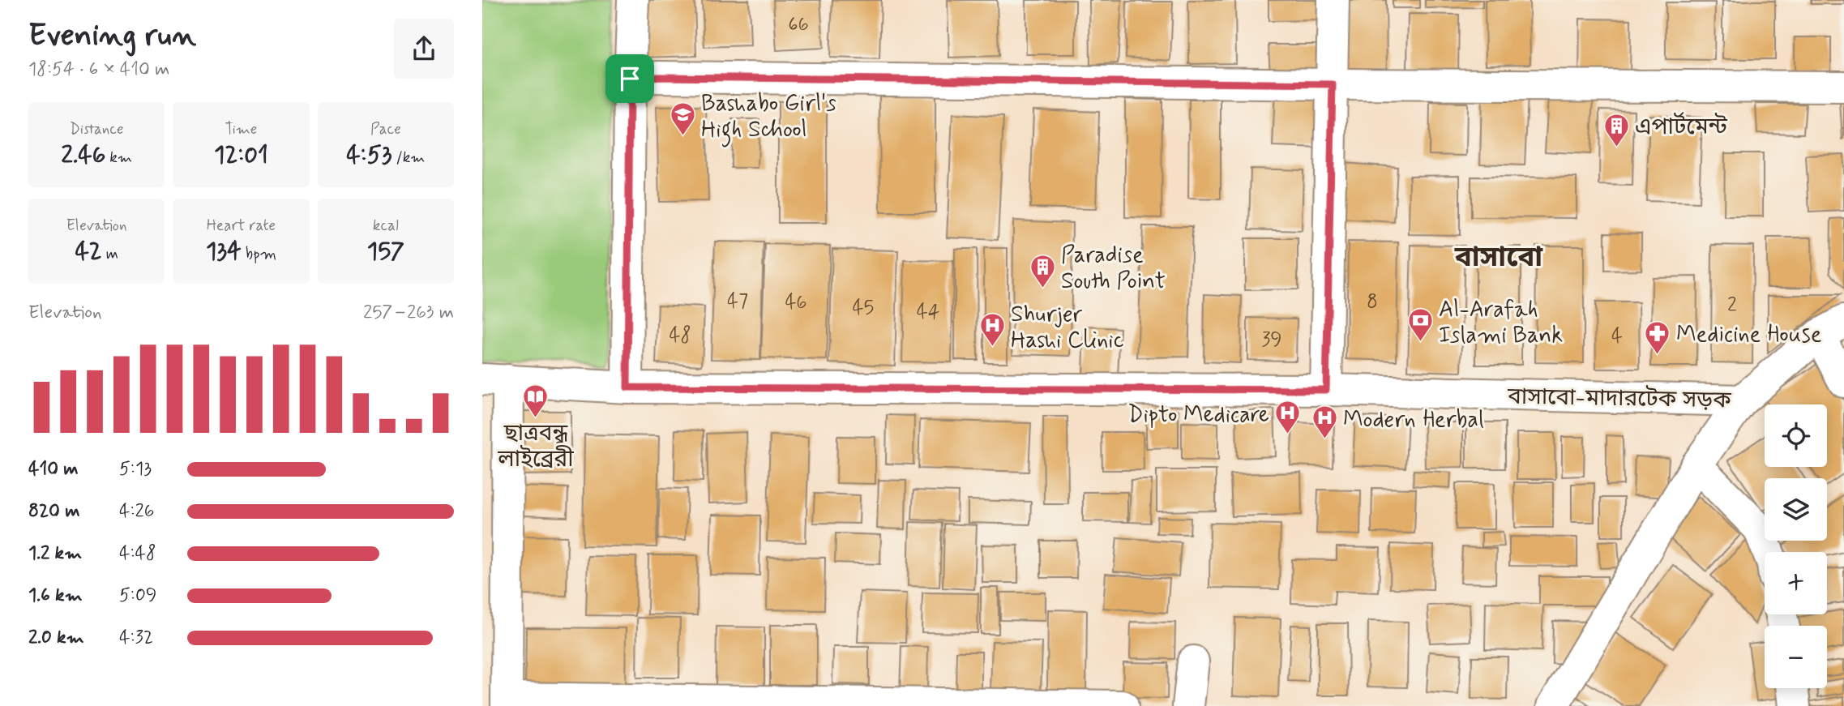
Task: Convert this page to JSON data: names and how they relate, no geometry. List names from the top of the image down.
{
  "streets": {
    "street": ["বাসাবো-মাদারটেক সড়ক"]
  },
  "districts": ["বাসাবো"],
  "places": {
    "school or university": ["Bashabo Girl's High School"],
    "building": ["এপার্টমেন্ট", "Paradise South Point"],
    "bank": ["Al-Arafah Islami Bank"],
    "hospital": ["Shurjer Hashi Clinic", "Dipto Medicare", "Modern Herbal"],
    "pharmacy": ["Medicine House"],
    "library": ["ছাত্রবন্ধু লাইব্রেরী"]
  },
  "house_numbers": [
    "66",
    "47",
    "8",
    "46",
    "2",
    "45",
    "44",
    "48",
    "4",
    "39"
  ],
  "page": {
    "heading": ["Evening run", "18:54 · 6 × 410 m"],
    "stats": [
      ["Distance", "2.46 km"],
      ["Time", "12:01"],
      ["Pace", "4:53 /km"],
      ["Elevation", "42 m"],
      ["Heart rate", "134 bpm"],
      ["kcal", "157"]
    ],
    "chart": ["Elevation", "257–263 m"],
    "map_buttons": ["+", "−"],
    "list": [
      {
        "name": "410 m",
        "note": "5:13"
      },
      {
        "name": "820 m",
        "note": "4:26"
      },
      {
        "name": "1.2 km",
        "note": "4:48"
      },
      {
        "name": "1.6 km",
        "note": "5:09"
      },
      {
        "name": "2.0 km",
        "note": "4:32"
      }
    ]
  }
}
